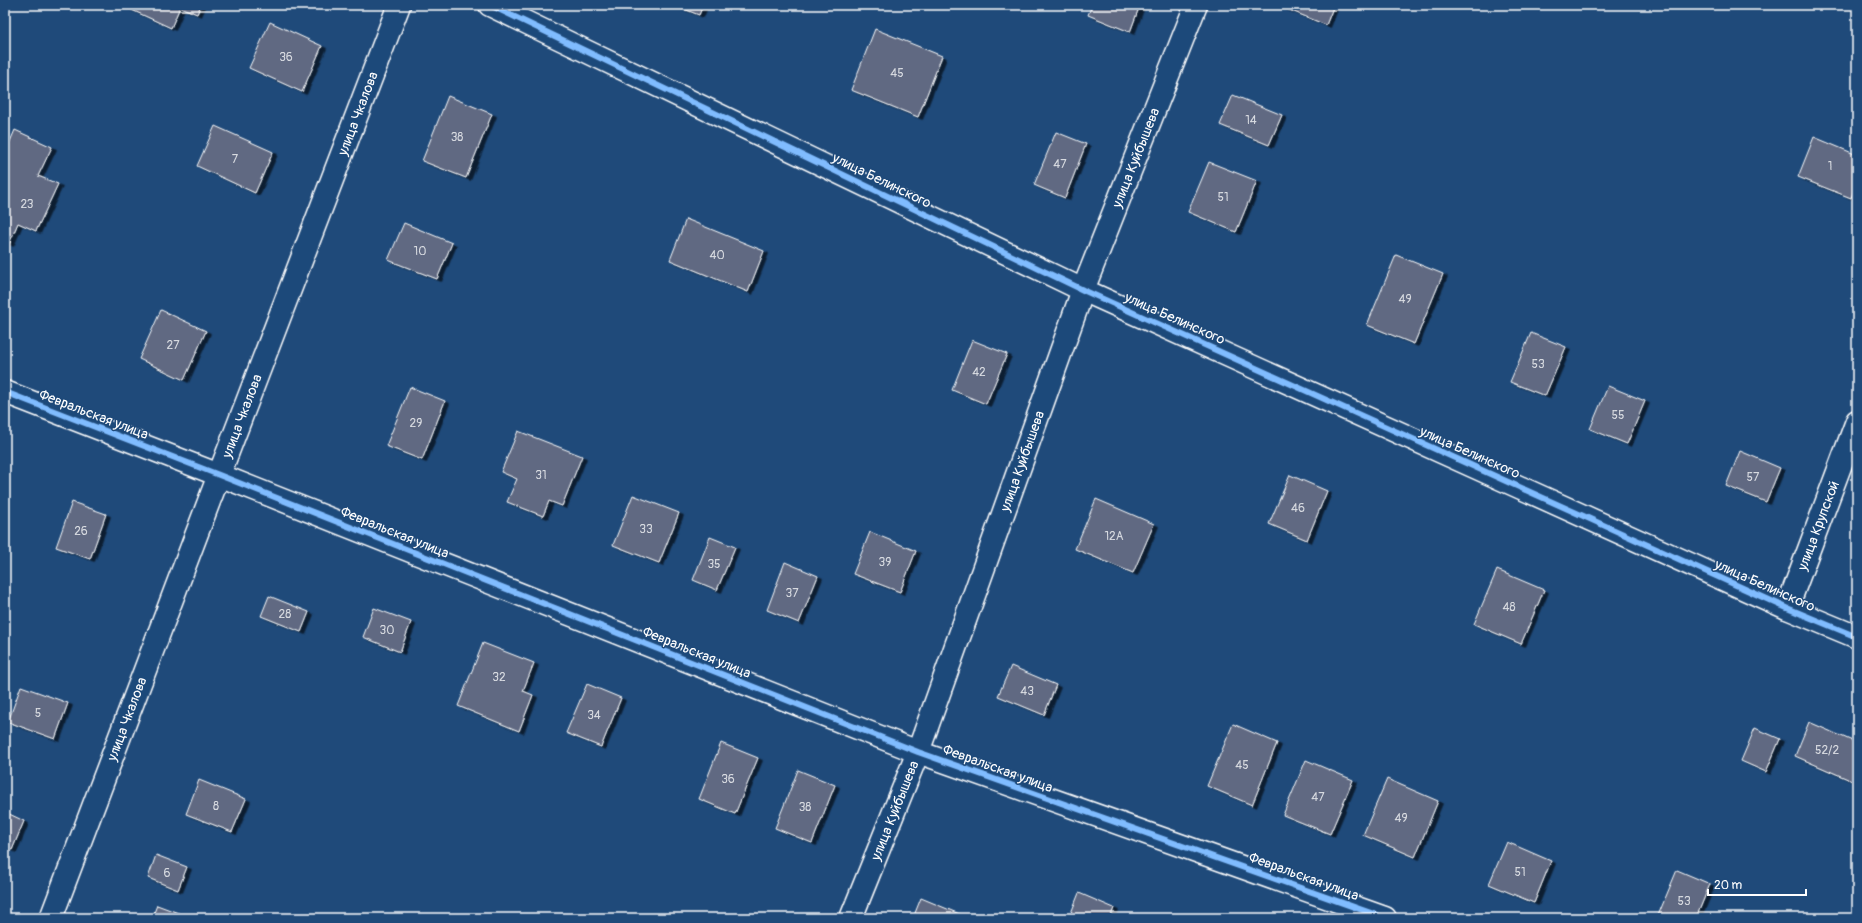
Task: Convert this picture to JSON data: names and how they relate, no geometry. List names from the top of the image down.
{
  "streets": {
    "street": [
      "улица Чкалова",
      "улица Куйбышева",
      "улица Белинского",
      "Февральская улица",
      "улица Крупской"
    ]
  },
  "crossings": [
    ["улица Чкалова", "Февральская улица"],
    ["улица Куйбышева", "улица Белинского"],
    ["улица Куйбышева", "Февральская улица"],
    ["улица Белинского", "улица Крупской"]
  ],
  "house_numbers": [
    "36",
    "45",
    "14",
    "38",
    "7",
    "47",
    "1",
    "51",
    "23",
    "10",
    "40",
    "49",
    "27",
    "53",
    "42",
    "55",
    "29",
    "31",
    "57",
    "46",
    "33",
    "26",
    "12А",
    "39",
    "35",
    "37",
    "48",
    "28",
    "30",
    "32",
    "43",
    "5",
    "34",
    "52/2",
    "45",
    "36",
    "47",
    "8",
    "38",
    "49",
    "51",
    "6",
    "53"
  ],
  "scale_bar": "20 m"
}
